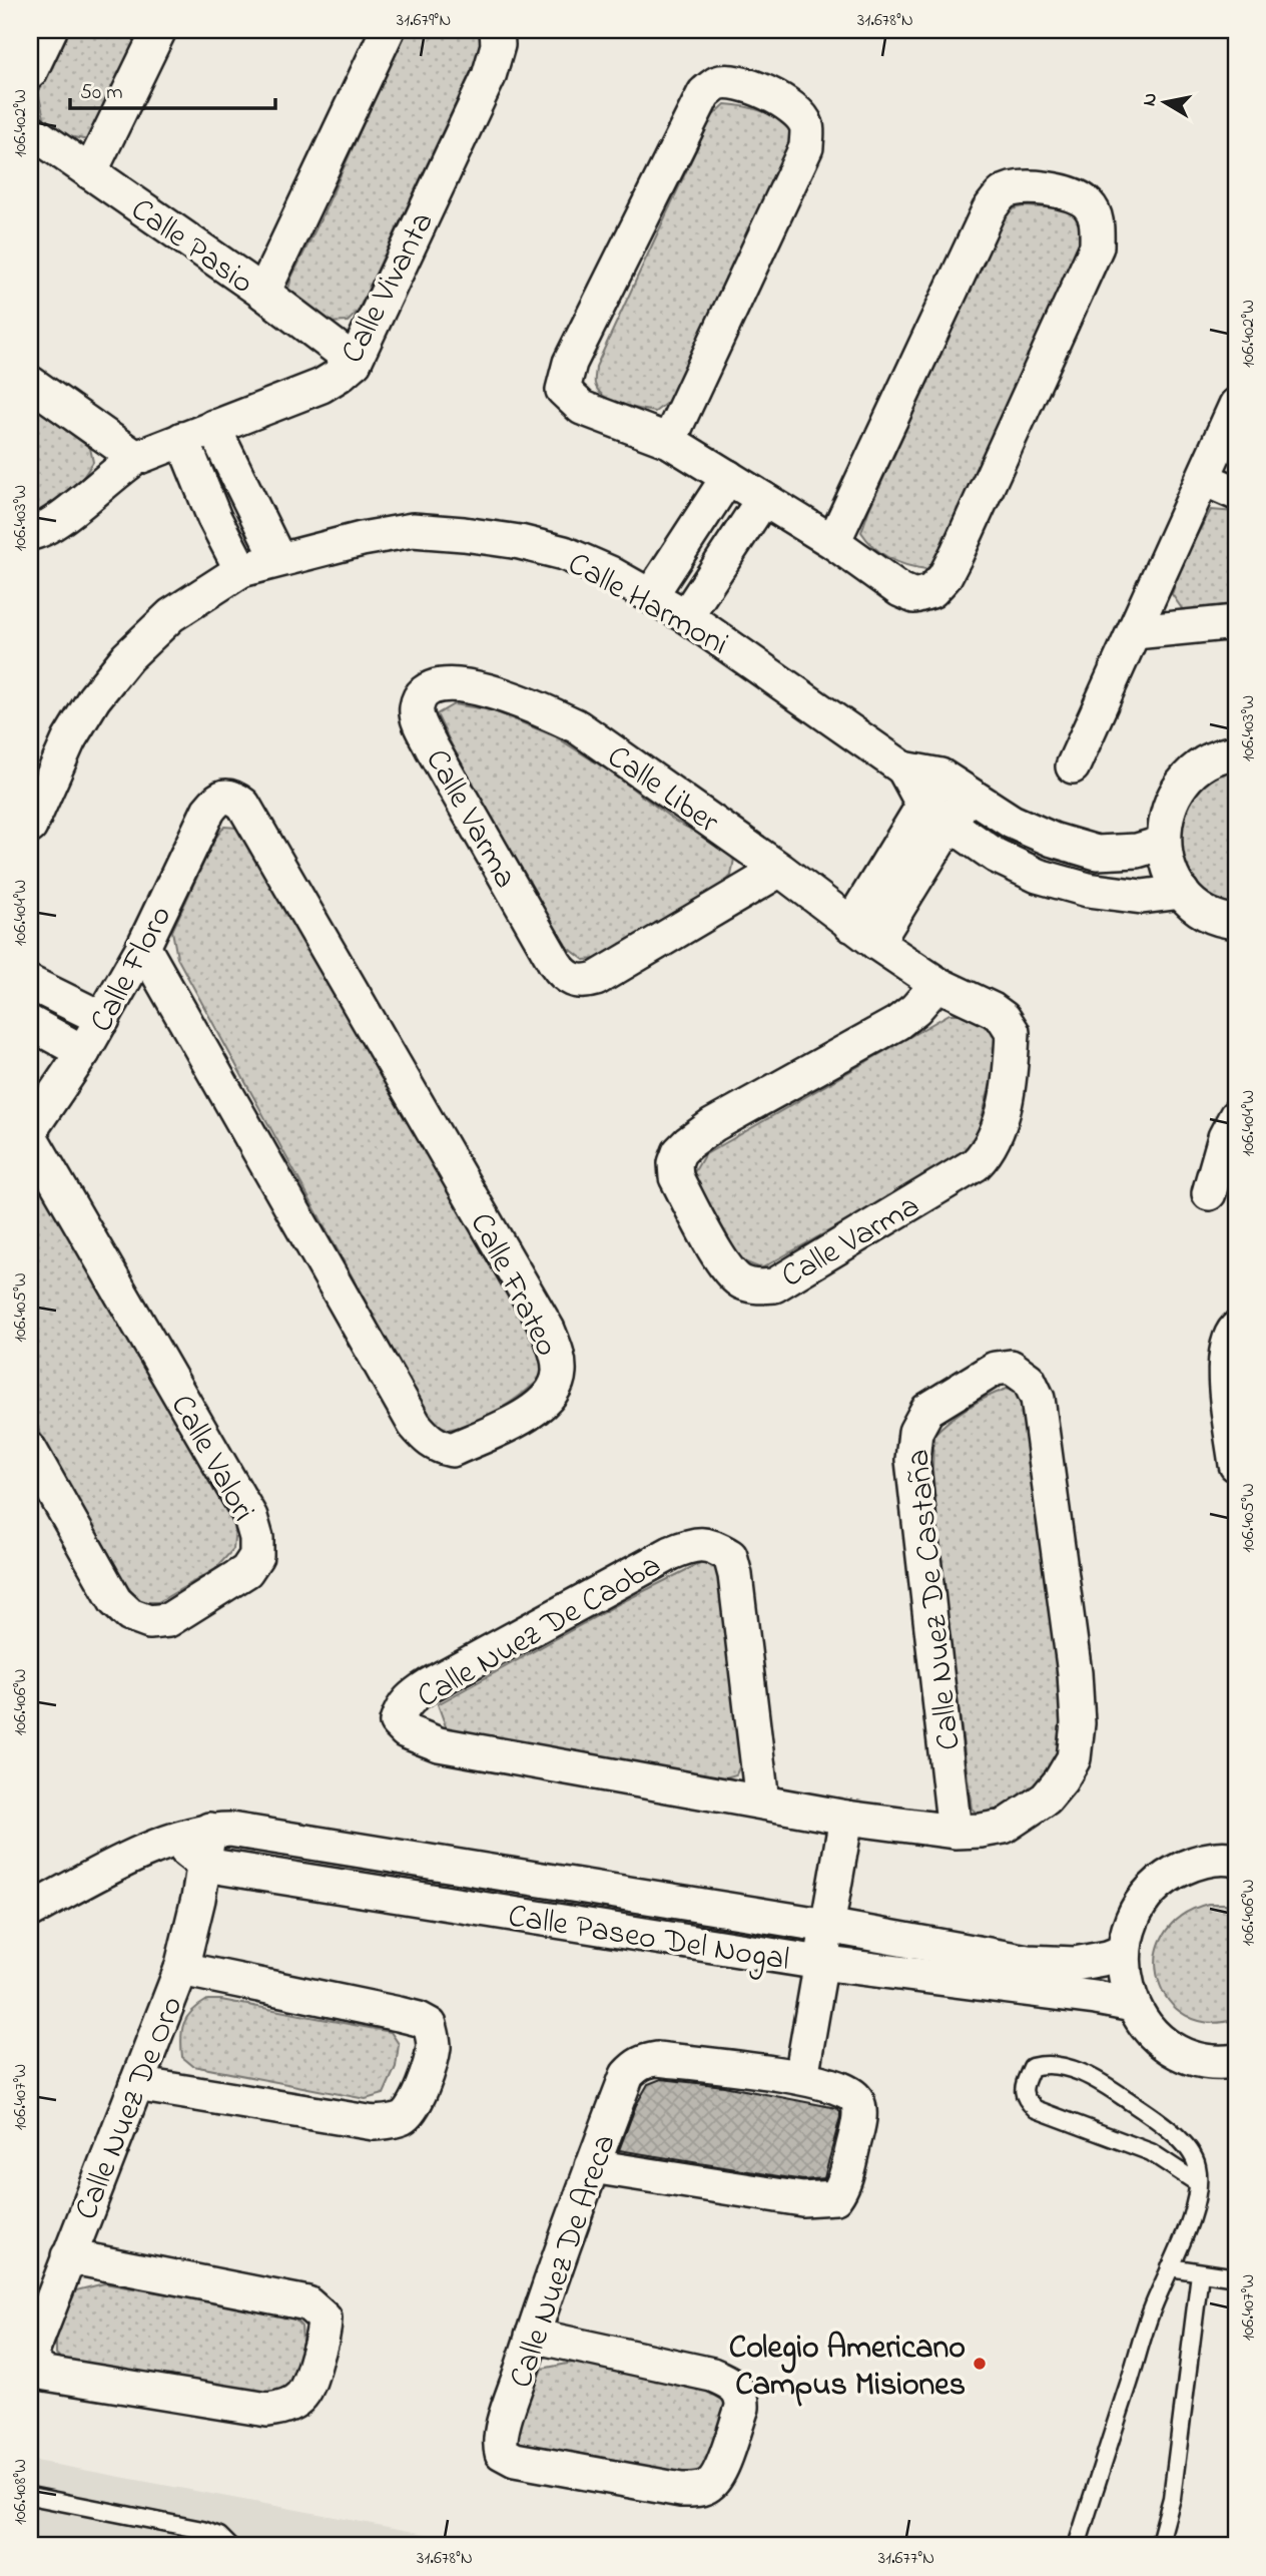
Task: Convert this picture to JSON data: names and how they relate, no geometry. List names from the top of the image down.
{
  "streets": {
    "street": [
      "Calle Pasio",
      "Calle Vivanta",
      "Calle Harmoni",
      "Calle Liber",
      "Calle Varma",
      "Calle Floro",
      "Calle Frateo",
      "Calle Valori",
      "Calle Nuez De Castaña",
      "Calle Nuez De Caoba",
      "Calle Paseo Del Nogal",
      "Calle Nuez De Oro",
      "Calle Nuez De Areca"
    ]
  },
  "crossings": [
    ["Calle Pasio", "Calle Vivanta"],
    ["Calle Liber", "Calle Varma"],
    ["Calle Floro", "Calle Frateo"],
    ["Calle Nuez De Castaña", "Calle Nuez De Caoba"],
    ["Calle Paseo Del Nogal", "Calle Nuez De Oro"]
  ],
  "places": ["Colegio Americano Campus Misiones"],
  "scale_bar": "50 m",
  "north": "left",
  "coordinates": [
    "31.679°N",
    "31.678°N",
    "106.402°W",
    "106.403°W",
    "106.404°W",
    "106.405°W",
    "106.406°W",
    "106.407°W",
    "106.408°W",
    "31.677°N"
  ]
}
